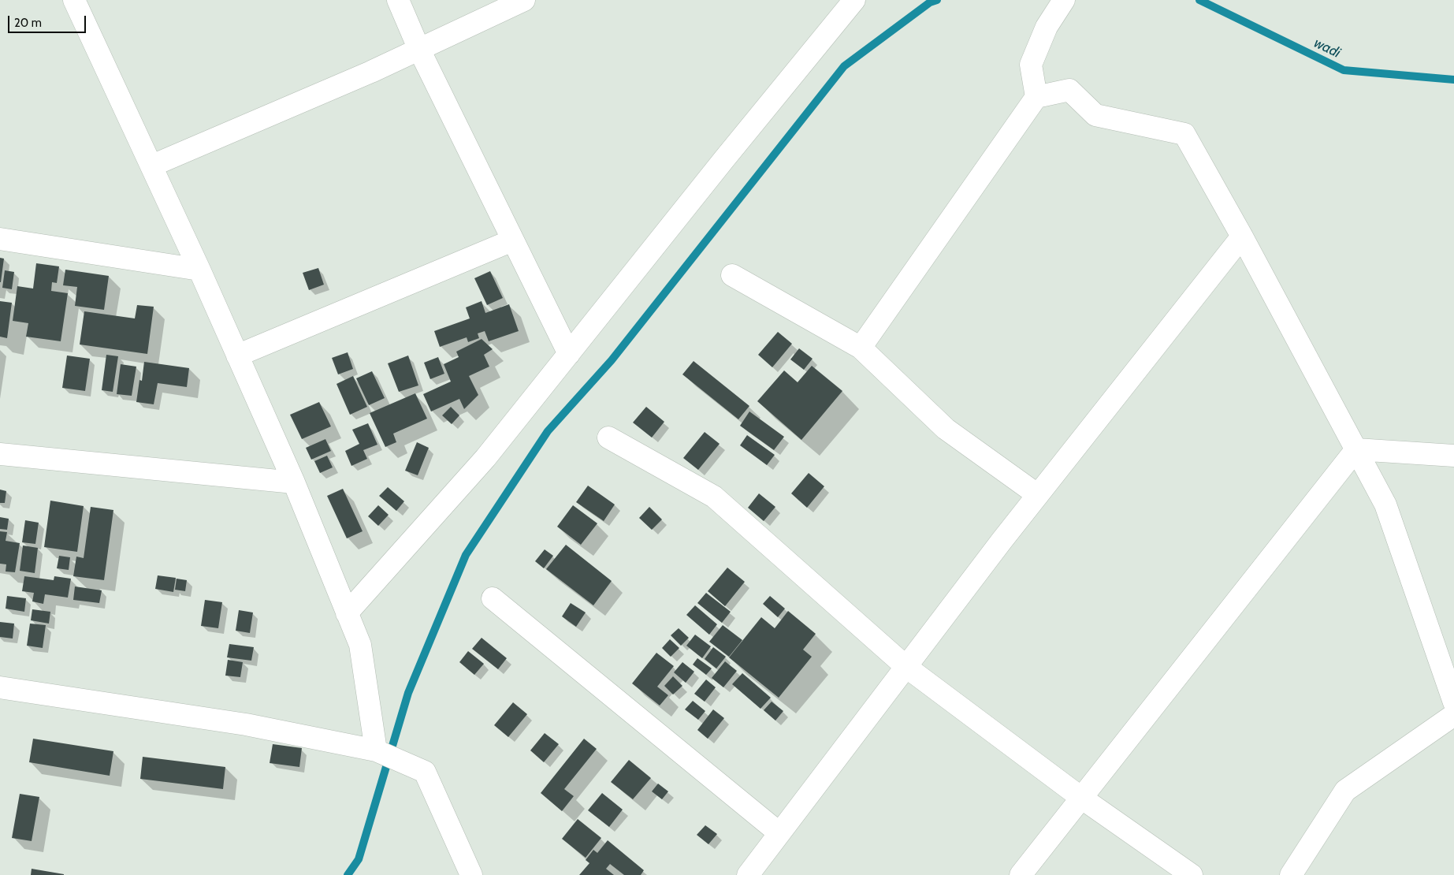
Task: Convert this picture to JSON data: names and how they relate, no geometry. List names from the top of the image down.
{
  "water": ["wadi"],
  "scale_bar": "20 m"
}
